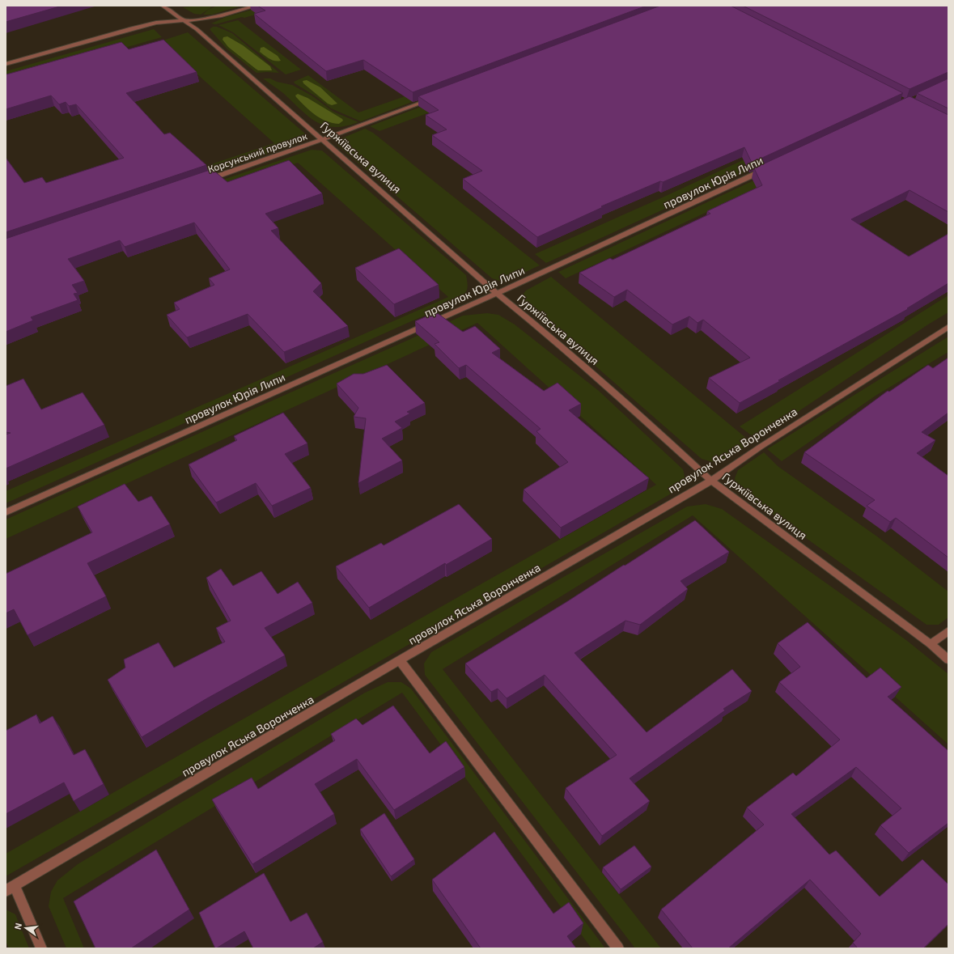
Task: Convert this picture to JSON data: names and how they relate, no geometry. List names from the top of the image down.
{
  "streets": {
    "street": [
      "Корсунський провулок",
      "Гуржіївська вулиця",
      "провулок Юрія Липи",
      "провулок Яська Воронченка"
    ]
  },
  "crossings": [
    ["Корсунський провулок", "Гуржіївська вулиця"],
    ["Гуржіївська вулиця", "провулок Юрія Липи"],
    ["Гуржіївська вулиця", "провулок Яська Воронченка"]
  ],
  "north": "left"
}
